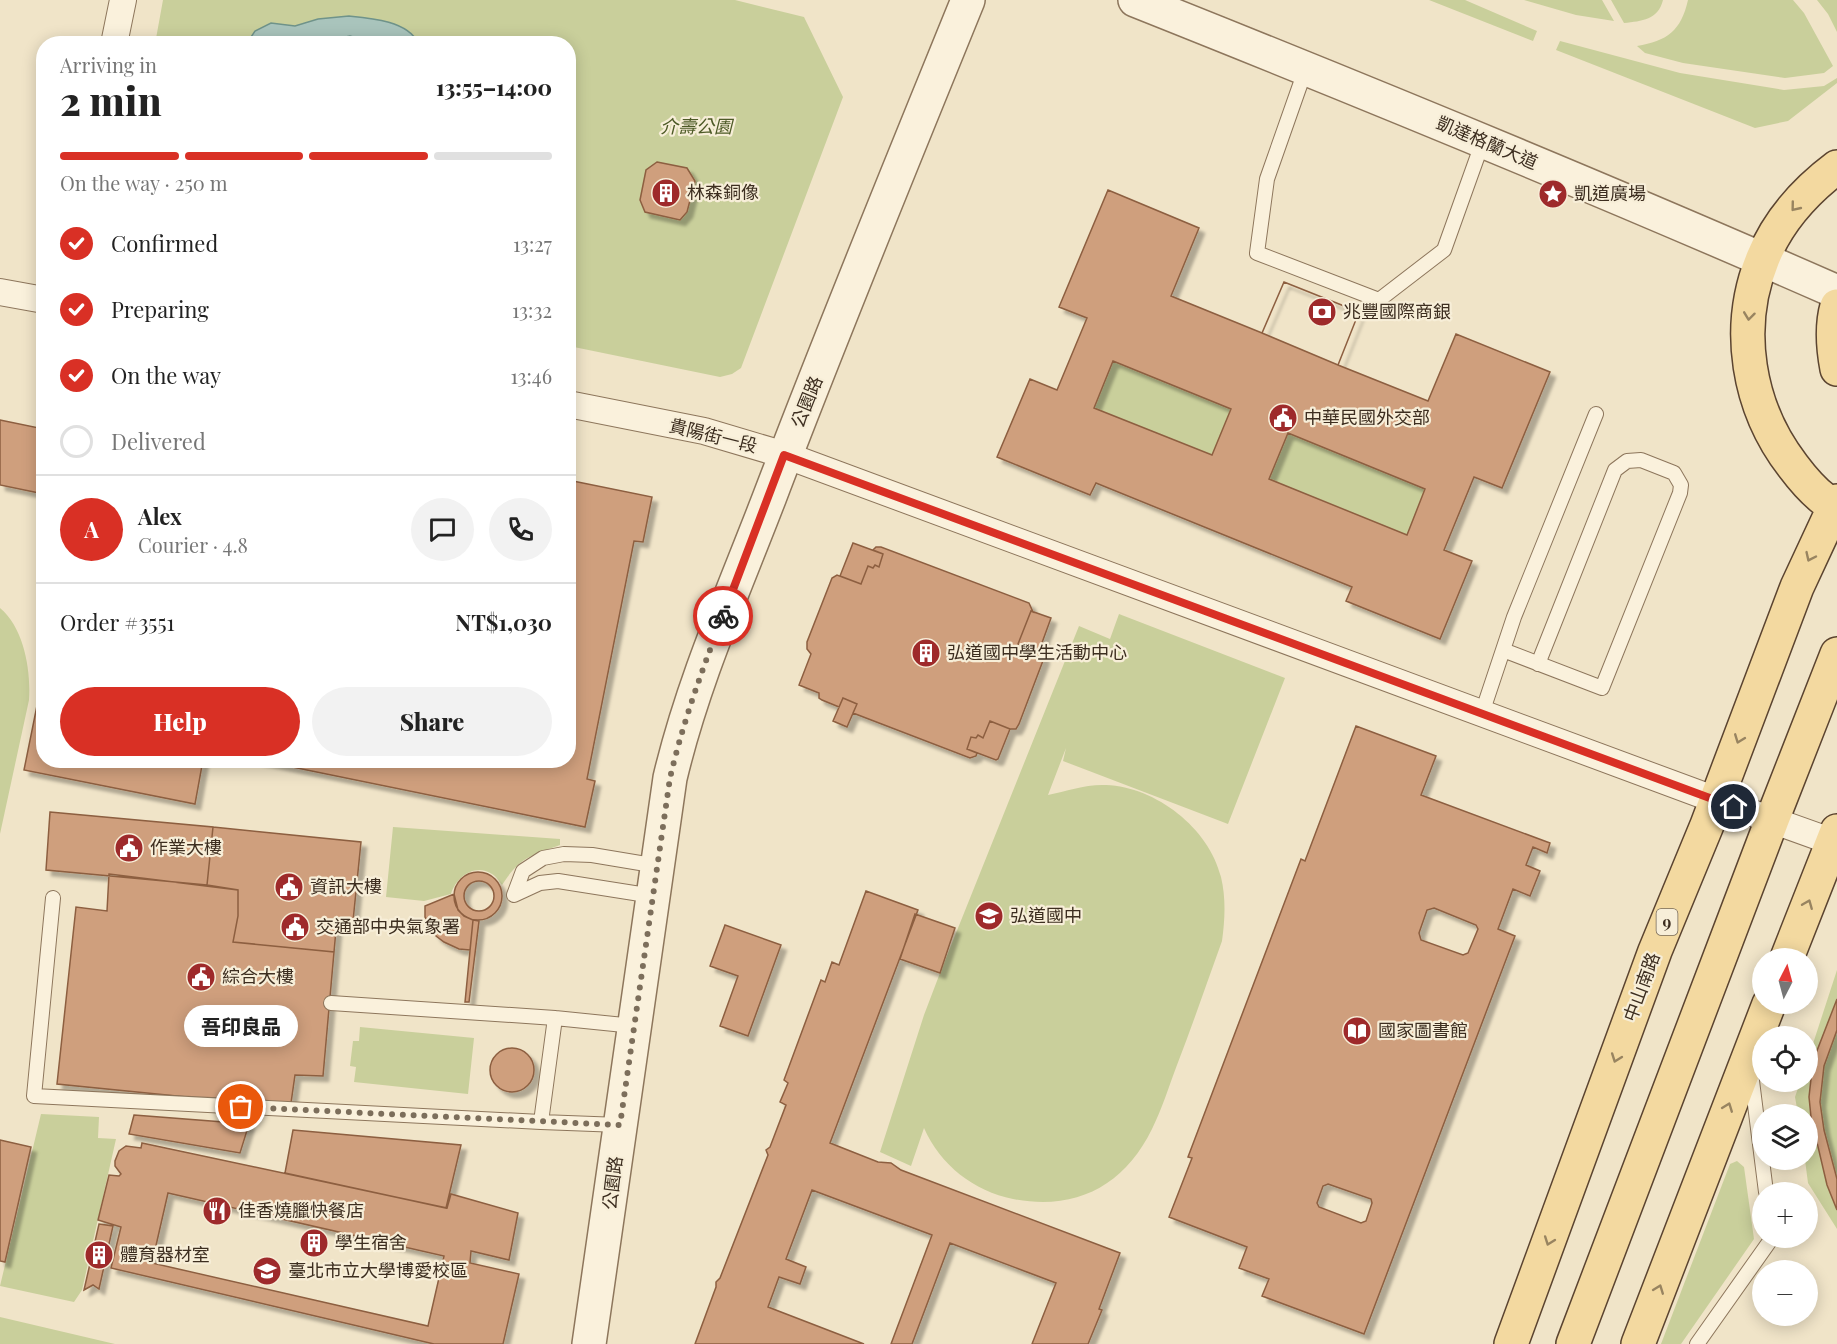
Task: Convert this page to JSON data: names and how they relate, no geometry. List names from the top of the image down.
{
  "streets": {
    "main road": ["9", "中山南路"],
    "street": ["凱達格蘭大道", "公園路", "貴陽街一段"]
  },
  "crossings": [
    ["公園路", "貴陽街一段"],
    ["貴陽街一段", "中山南路"]
  ],
  "parks": ["介壽公園"],
  "places": {
    "building": [
      "林森銅像",
      "弘道國中學生活動中心",
      "學生宿舍",
      "體育器材室"
    ],
    "place": ["凱道廣場"],
    "bank": ["兆豐國際商銀"],
    "public building": [
      "中華民國外交部",
      "作業大樓",
      "資訊大樓",
      "交通部中央氣象署",
      "綜合大樓"
    ],
    "school or university": ["弘道國中", "臺北市立大學博愛校區"],
    "library": ["國家圖書館"],
    "other": ["吾印良品"],
    "restaurant": ["佳香燒臘快餐店"]
  },
  "north": "top",
  "page": {
    "heading": ["2 min", "Arriving in", "13:55–14:00"],
    "panel": [
      "Alex",
      "Courier · 4.8",
      "Order #3551",
      "NT$1,030"
    ],
    "bar": "On the way · 250 m",
    "list": [
      ["Confirmed", "13:27"],
      ["Preparing", "13:32"],
      ["On the way", "13:46"],
      "Delivered"
    ],
    "round": "A",
    "buttons": ["Help", "Share"],
    "map_buttons": ["+", "−"],
    "bubble": "吾印良品"
  }
}
